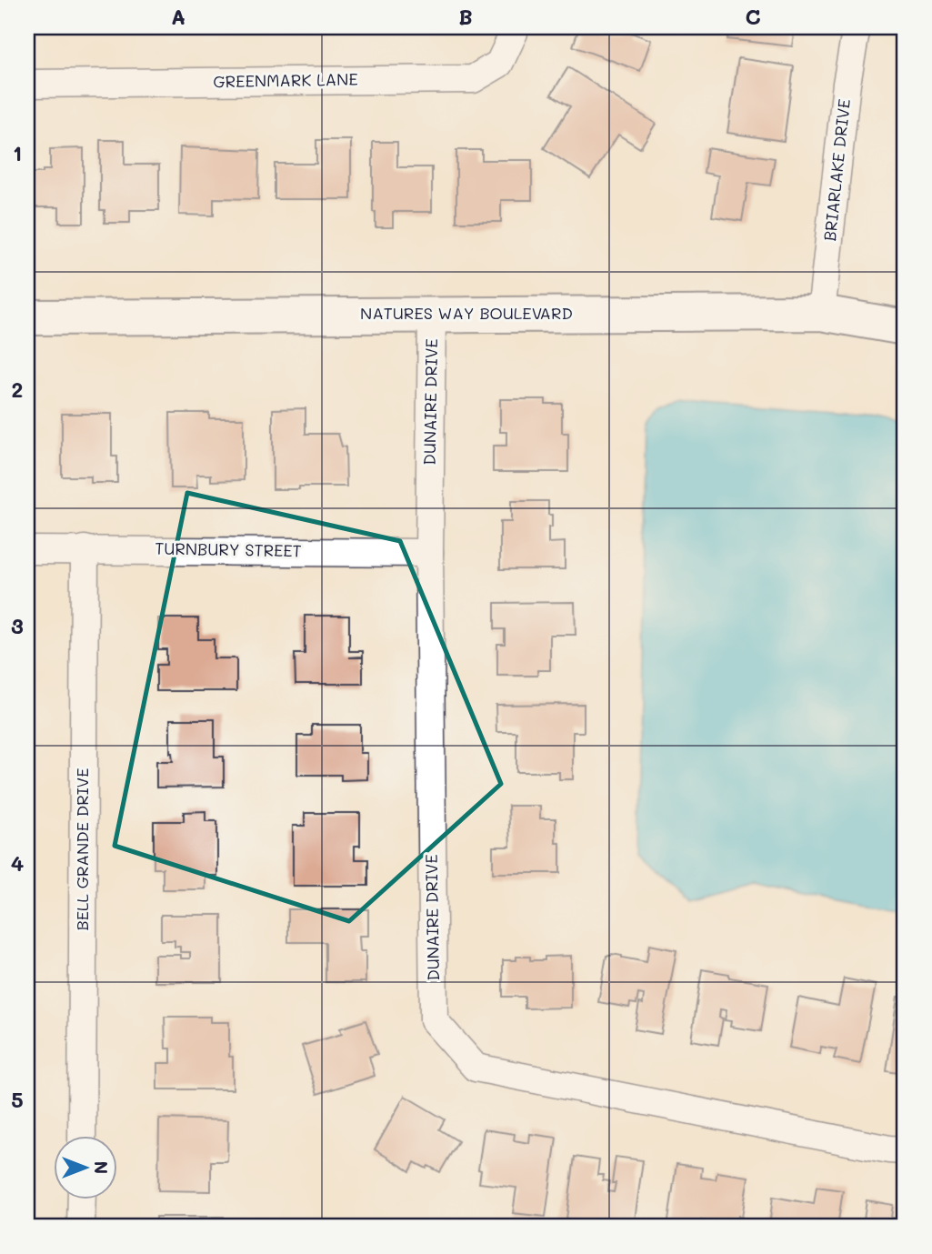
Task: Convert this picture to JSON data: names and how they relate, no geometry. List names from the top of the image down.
{
  "streets": {
    "street": [
      "GREENMARK LANE",
      "BRIARLAKE DRIVE",
      "NATURES WAY BOULEVARD",
      "DUNAIRE DRIVE",
      "TURNBURY STREET",
      "BELL GRANDE DRIVE"
    ]
  },
  "crossings": [
    ["BRIARLAKE DRIVE", "NATURES WAY BOULEVARD"],
    ["NATURES WAY BOULEVARD", "DUNAIRE DRIVE"],
    ["DUNAIRE DRIVE", "TURNBURY STREET"],
    ["TURNBURY STREET", "BELL GRANDE DRIVE"]
  ],
  "north": "right",
  "grid": {
    "columns": ["A", "B", "C"],
    "rows": [
      "1",
      "2",
      "3",
      "4",
      "5"
    ]
  }
}
